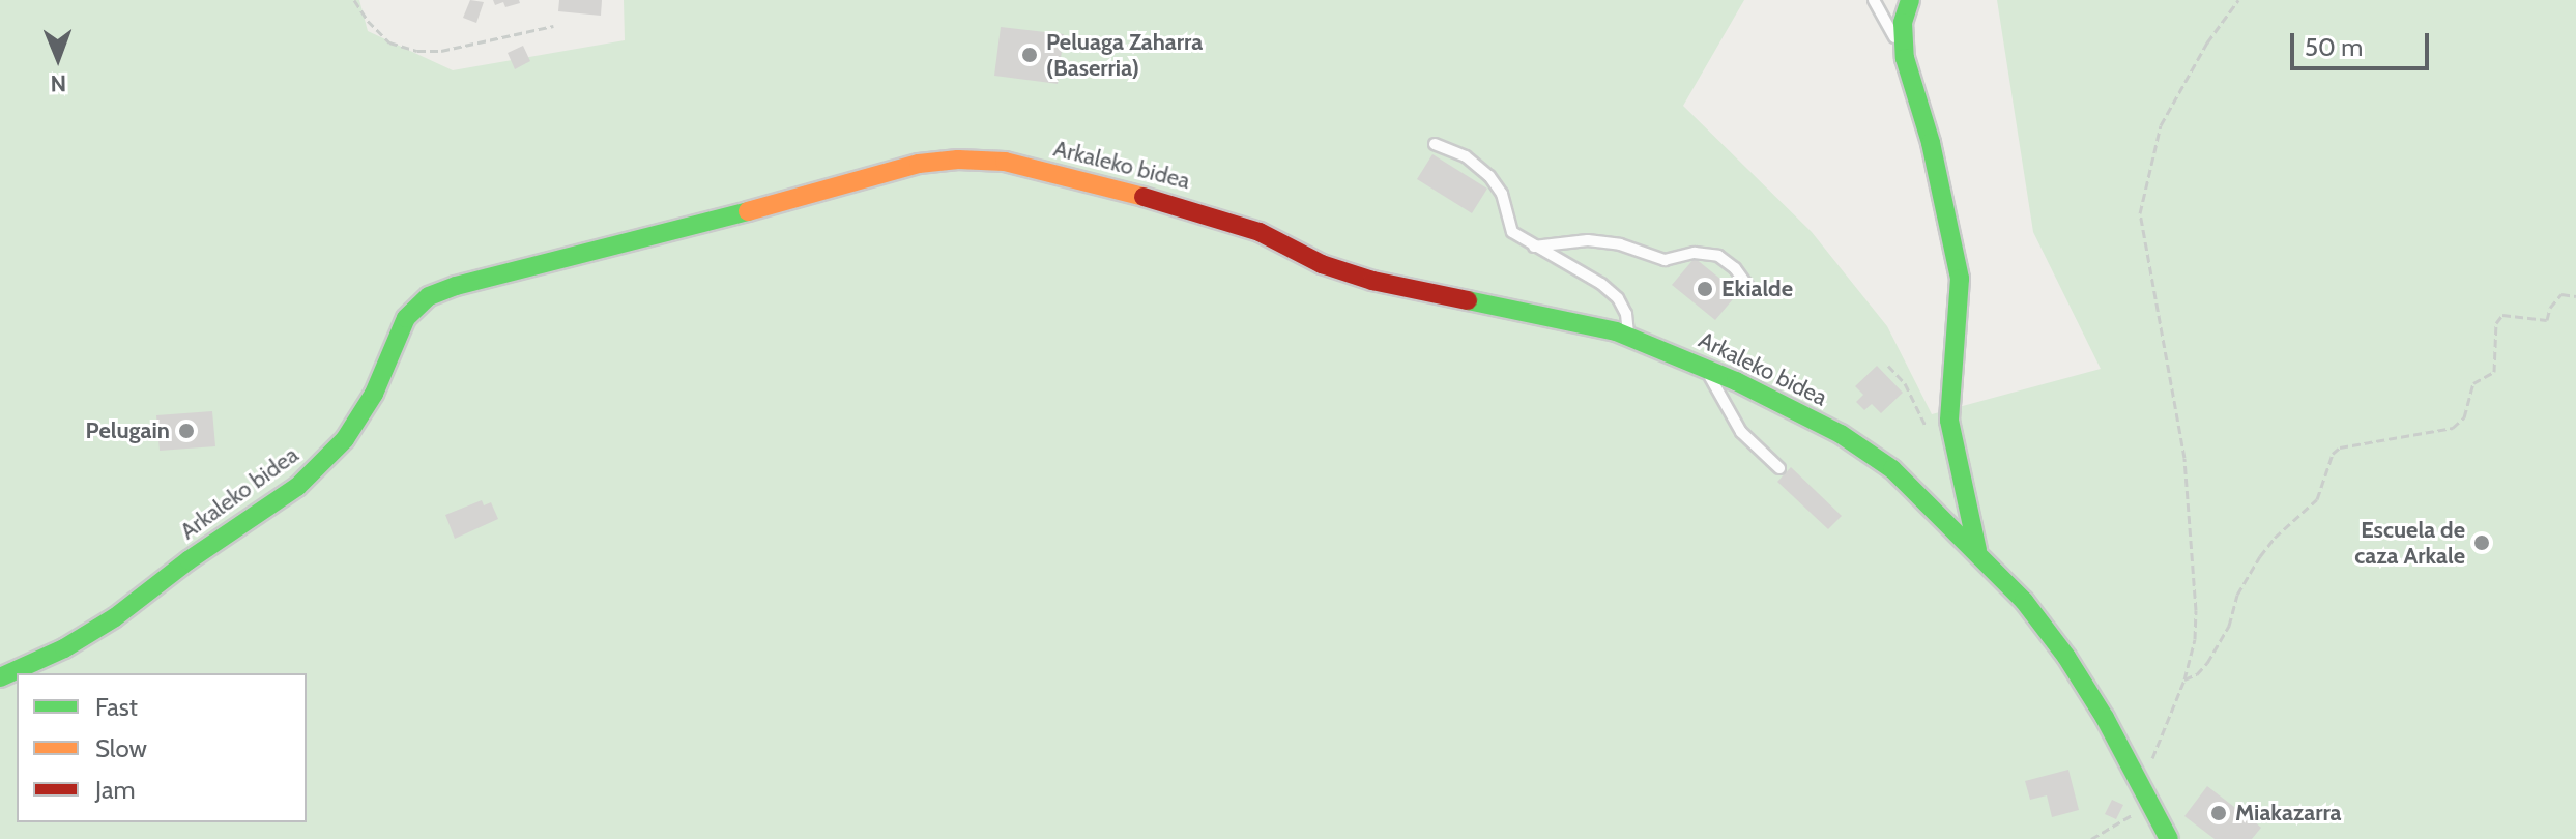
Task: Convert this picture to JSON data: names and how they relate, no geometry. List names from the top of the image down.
{
  "streets": {
    "street": ["Arkaleko bidea"]
  },
  "places": [
    "Peluaga Zaharra (Baserria)",
    "Ekialde",
    "Pelugain",
    "Escuela de caza Arkale",
    "Miakazarra"
  ],
  "legend": ["Fast", "Slow", "Jam"],
  "scale_bar": "50 m",
  "north": "bottom"
}
